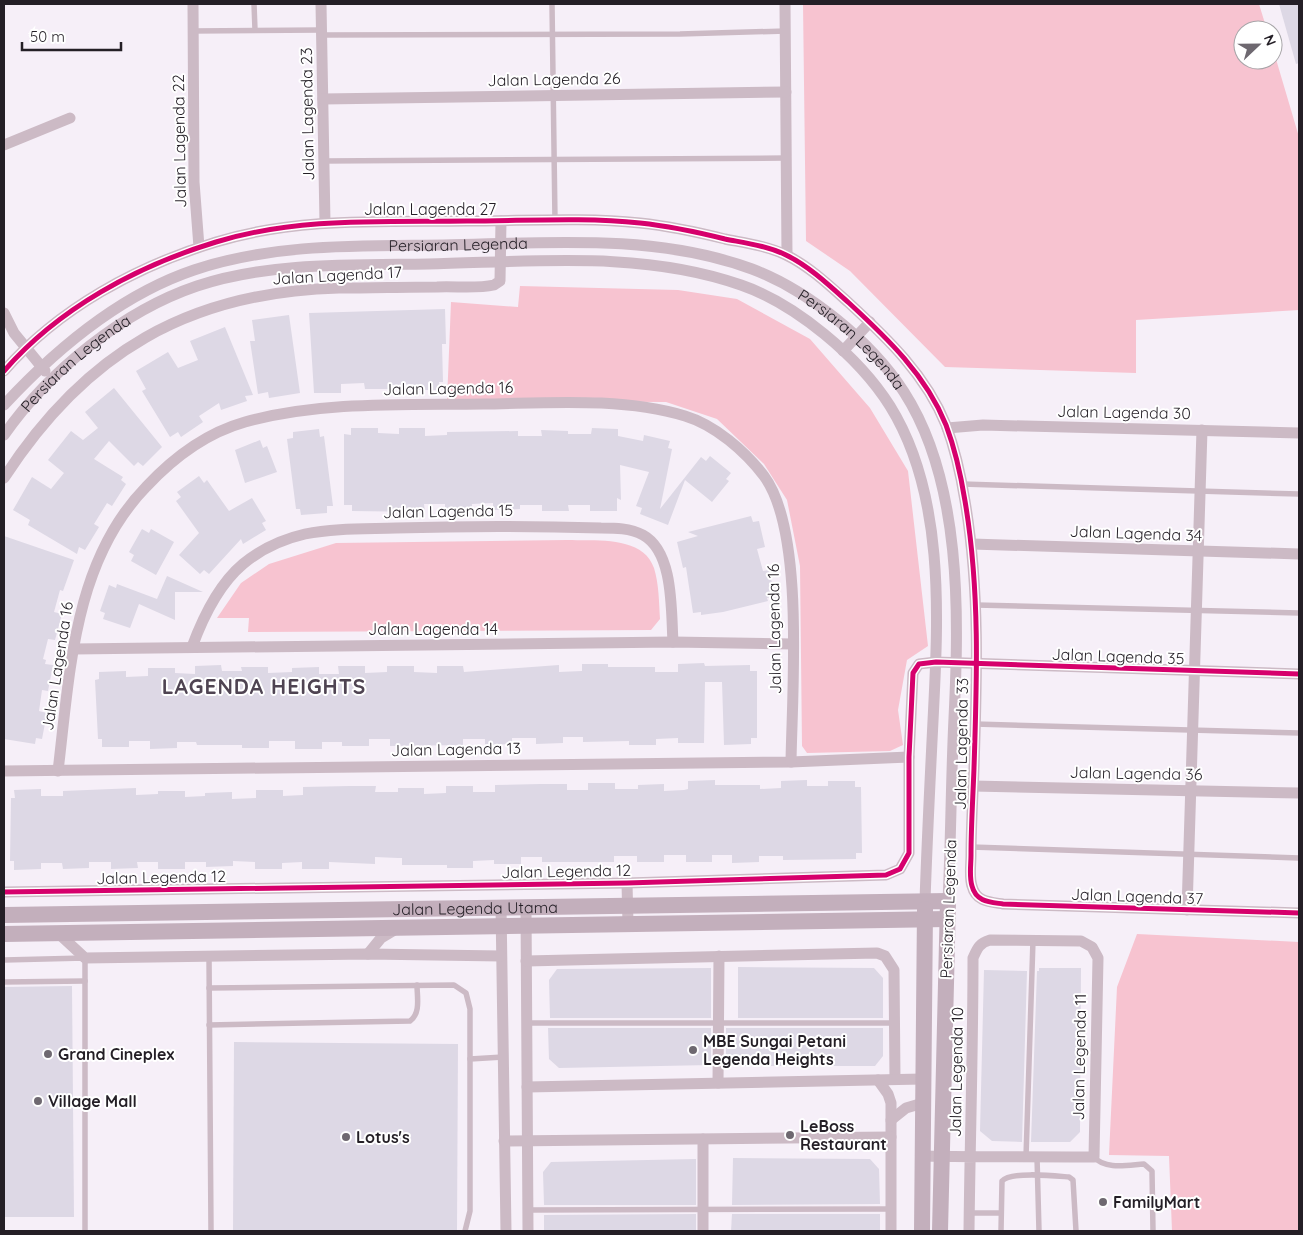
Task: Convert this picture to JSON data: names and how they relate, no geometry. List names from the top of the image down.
{
  "streets": {
    "street": [
      "Jalan Lagenda 26",
      "Jalan Lagenda 23",
      "Jalan Lagenda 22",
      "Jalan Lagenda 27",
      "Persiaran Legenda",
      "Jalan Lagenda 17",
      "Jalan Lagenda 16",
      "Jalan Lagenda 30",
      "Jalan Lagenda 15",
      "Jalan Lagenda 34",
      "Jalan Lagenda 14",
      "Jalan Lagenda 35",
      "Jalan Lagenda 33",
      "Jalan Lagenda 13",
      "Jalan Lagenda 36",
      "Jalan Legenda 12",
      "Jalan Lagenda 37",
      "Jalan Legenda Utama",
      "Jalan Legenda 11",
      "Jalan Legenda 10"
    ]
  },
  "crossings": [
    ["Jalan Lagenda 26", "Jalan Lagenda 23"],
    ["Jalan Lagenda 23", "Jalan Lagenda 27"],
    ["Jalan Lagenda 22", "Jalan Lagenda 27"],
    ["Jalan Lagenda 27", "Jalan Lagenda 17"],
    ["Jalan Lagenda 27", "Jalan Lagenda 33"],
    ["Persiaran Legenda", "Jalan Lagenda 17"],
    ["Persiaran Legenda", "Jalan Lagenda 35"],
    ["Persiaran Legenda", "Jalan Legenda 12"],
    ["Persiaran Legenda", "Jalan Legenda Utama"],
    ["Jalan Lagenda 16", "Jalan Lagenda 14"],
    ["Jalan Lagenda 16", "Jalan Lagenda 13"],
    ["Jalan Lagenda 30", "Jalan Lagenda 33"],
    ["Jalan Lagenda 15", "Jalan Lagenda 14"],
    ["Jalan Lagenda 34", "Jalan Lagenda 33"],
    ["Jalan Lagenda 35", "Jalan Lagenda 33"],
    ["Jalan Lagenda 35", "Jalan Legenda 12"],
    ["Jalan Lagenda 33", "Jalan Lagenda 36"],
    ["Jalan Lagenda 33", "Jalan Lagenda 37"],
    ["Jalan Lagenda 13", "Jalan Legenda 12"],
    ["Jalan Legenda 11", "Jalan Legenda 10"]
  ],
  "districts": ["LAGENDA HEIGHTS"],
  "places": [
    "MBE Sungai Petani Legenda Heights",
    "Grand Cineplex",
    "Village Mall",
    "LeBoss Restaurant",
    "Lotus's",
    "FamilyMart"
  ],
  "scale_bar": "50 m",
  "north": "right"
}
